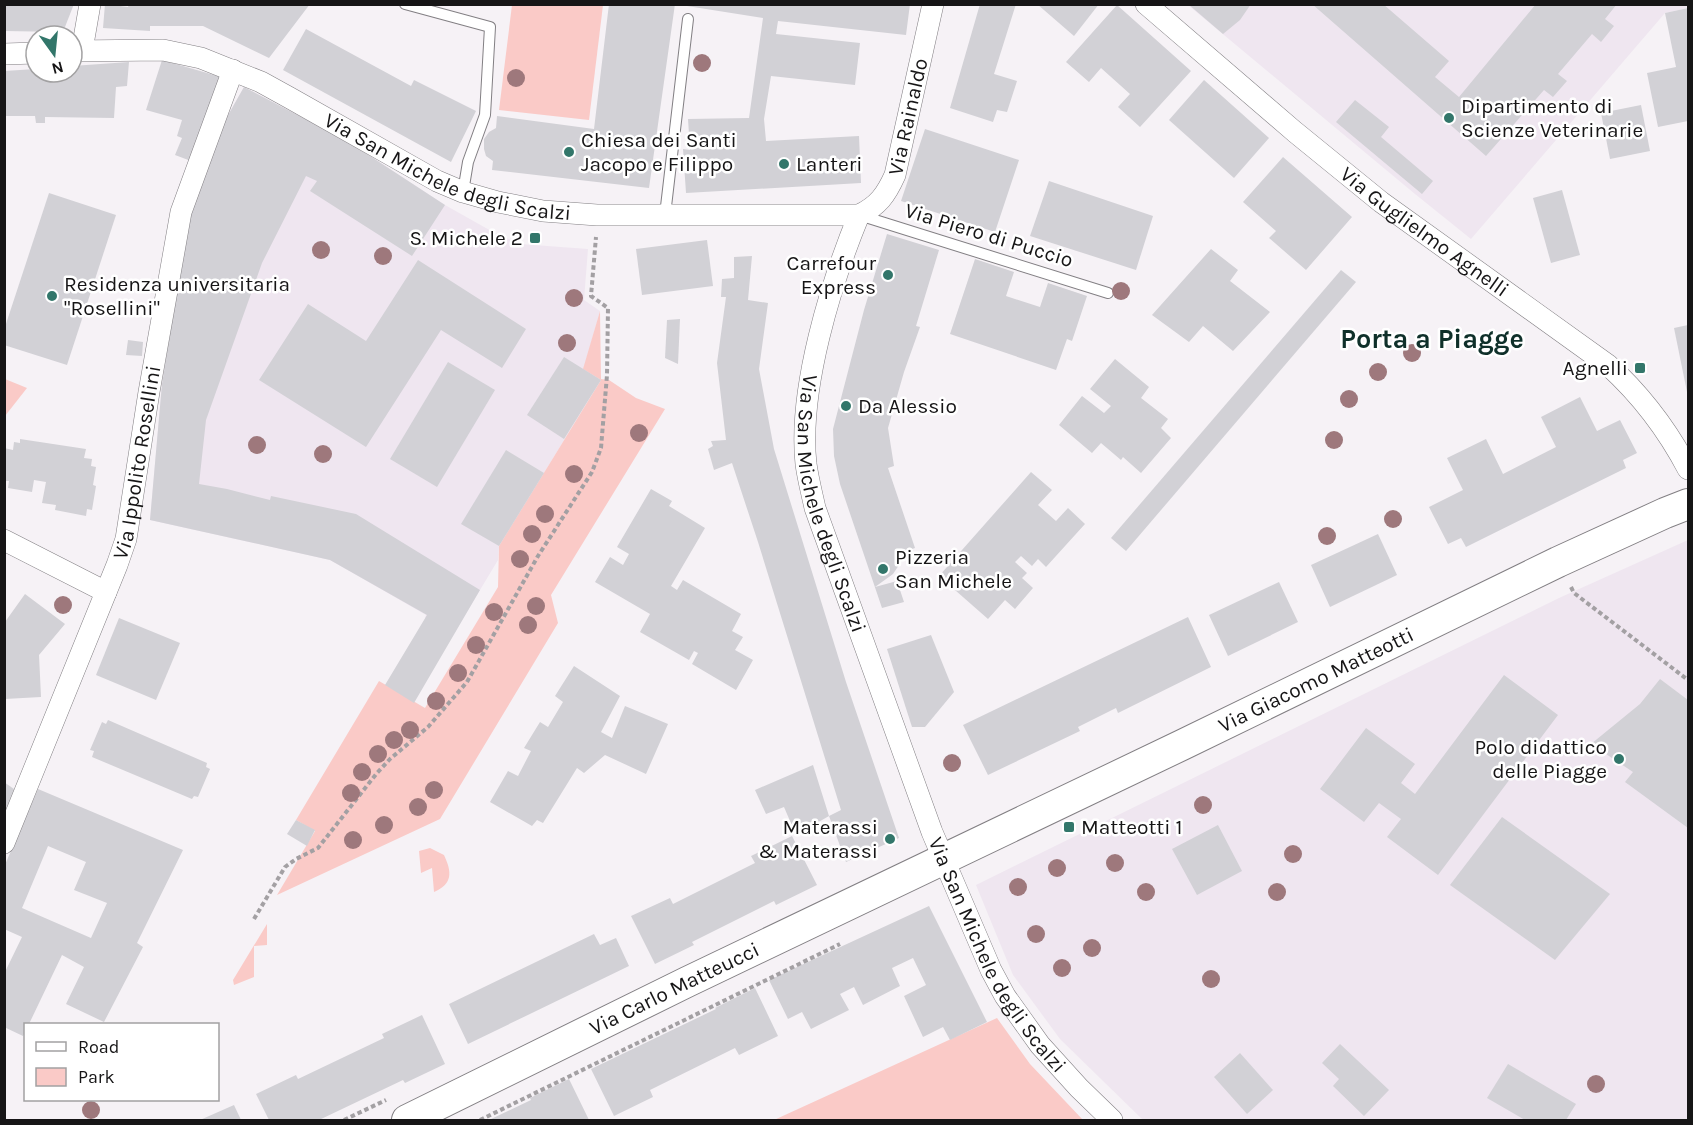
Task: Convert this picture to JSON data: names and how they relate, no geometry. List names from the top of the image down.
{
  "streets": {
    "main road": ["Via Giacomo Matteotti", "Via Carlo Matteucci"],
    "street": [
      "Via Rainaldo",
      "Via San Michele degli Scalzi",
      "Via Guglielmo Agnelli",
      "Via Ippolito Rosellini"
    ],
    "lane": ["Via Piero di Puccio"]
  },
  "crossings": [
    ["Via Rainaldo", "Via San Michele degli Scalzi"],
    ["Via Rainaldo", "Via Piero di Puccio"],
    ["Via San Michele degli Scalzi", "Via Piero di Puccio"],
    ["Via San Michele degli Scalzi", "Via Ippolito Rosellini"],
    ["Via San Michele degli Scalzi", "Via Giacomo Matteotti"],
    ["Via San Michele degli Scalzi", "Via Carlo Matteucci"],
    ["Via Giacomo Matteotti", "Via Carlo Matteucci"]
  ],
  "districts": ["Porta a Piagge"],
  "places": {
    "other": [
      "Dipartimento di Scienze Veterinarie",
      "Chiesa dei Santi Jacopo e Filippo",
      "Lanteri",
      "Carrefour Express",
      "Residenza universitaria \"Rosellini\"",
      "Da Alessio",
      "Pizzeria San Michele",
      "Polo didattico delle Piagge",
      "Materassi & Materassi"
    ],
    "transit": ["S. Michele 2", "Agnelli", "Matteotti 1"]
  },
  "legend": ["Road", "Park"],
  "north": "bottom"
}
